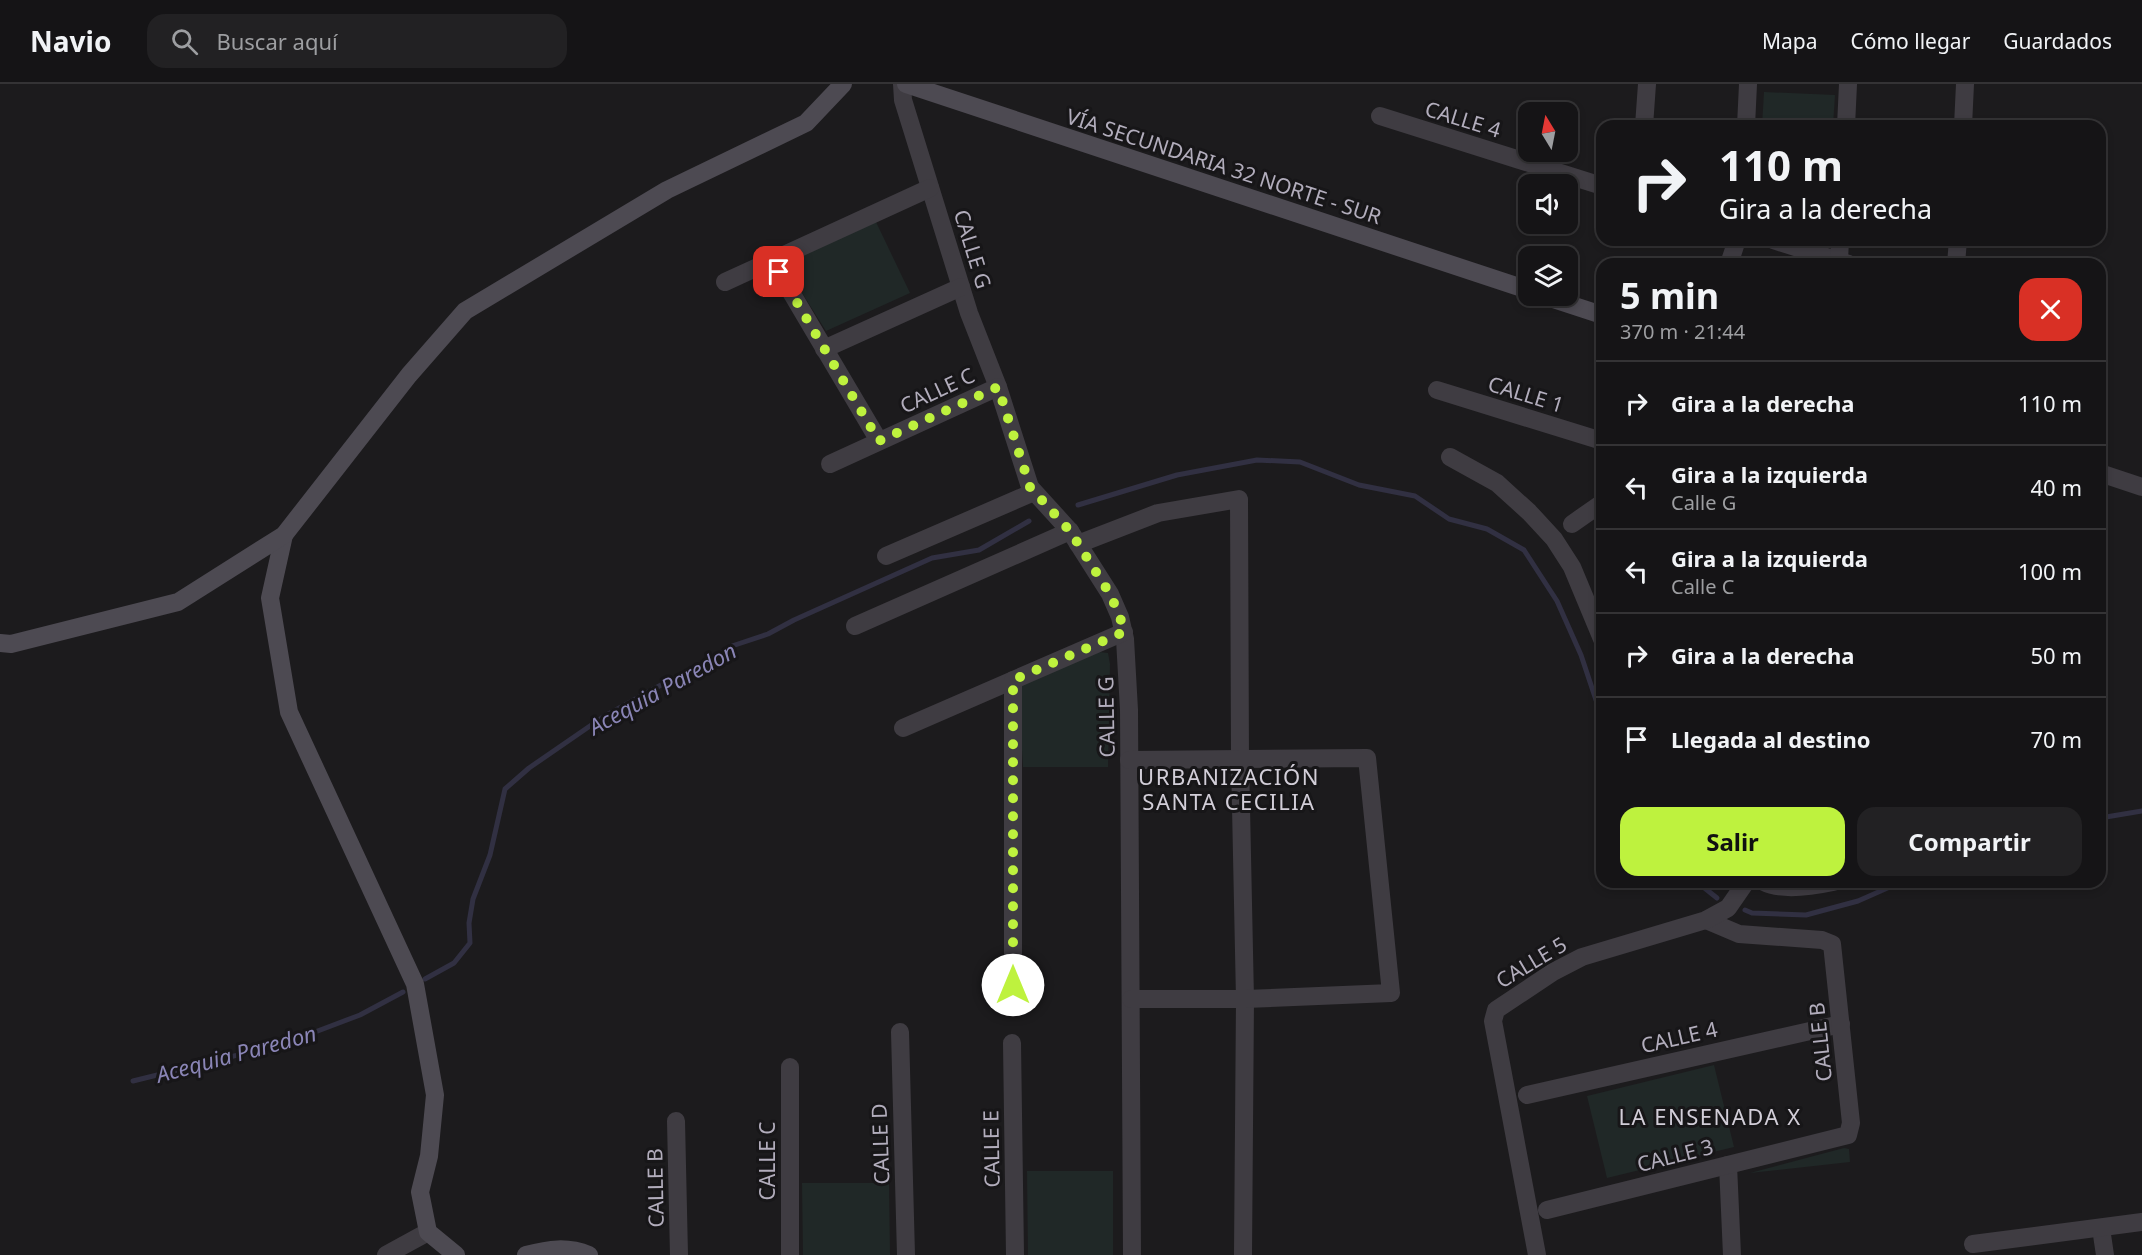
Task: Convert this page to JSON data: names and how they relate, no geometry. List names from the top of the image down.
{
  "streets": {
    "street": [
      "CALLE 4",
      "VÍA SECUNDARIA 32 NORTE - SUR",
      "CALLE G",
      "CALLE C",
      "CALLE 1",
      "CALLE 5",
      "CALLE B",
      "CALLE D",
      "CALLE E",
      "CALLE 3"
    ]
  },
  "crossings": [
    ["CALLE 4", "CALLE B"],
    ["VÍA SECUNDARIA 32 NORTE - SUR", "CALLE G"],
    ["CALLE G", "CALLE C"],
    ["CALLE 5", "CALLE B"],
    ["CALLE B", "CALLE 3"]
  ],
  "districts": ["URBANIZACIÓN SANTA CECILIA", "LA ENSENADA X"],
  "water": ["Acequia Paredon"],
  "north": "top",
  "page": {
    "header": "Navio",
    "search": "Buscar aquí",
    "nav": ["Mapa", "Cómo llegar", "Guardados"],
    "turn": ["110 m", "Gira a la derecha"],
    "heading": ["5 min", "370 m · 21:44"],
    "list": [
      {
        "name": "Gira a la derecha",
        "value": "110 m"
      },
      {
        "name": "Gira a la izquierda",
        "note": "Calle G",
        "value": "40 m"
      },
      {
        "name": "Gira a la izquierda",
        "note": "Calle C",
        "value": "100 m"
      },
      {
        "name": "Gira a la derecha",
        "value": "50 m"
      },
      {
        "name": "Llegada al destino",
        "value": "70 m"
      }
    ],
    "buttons": ["Salir", "Compartir"]
  }
}
